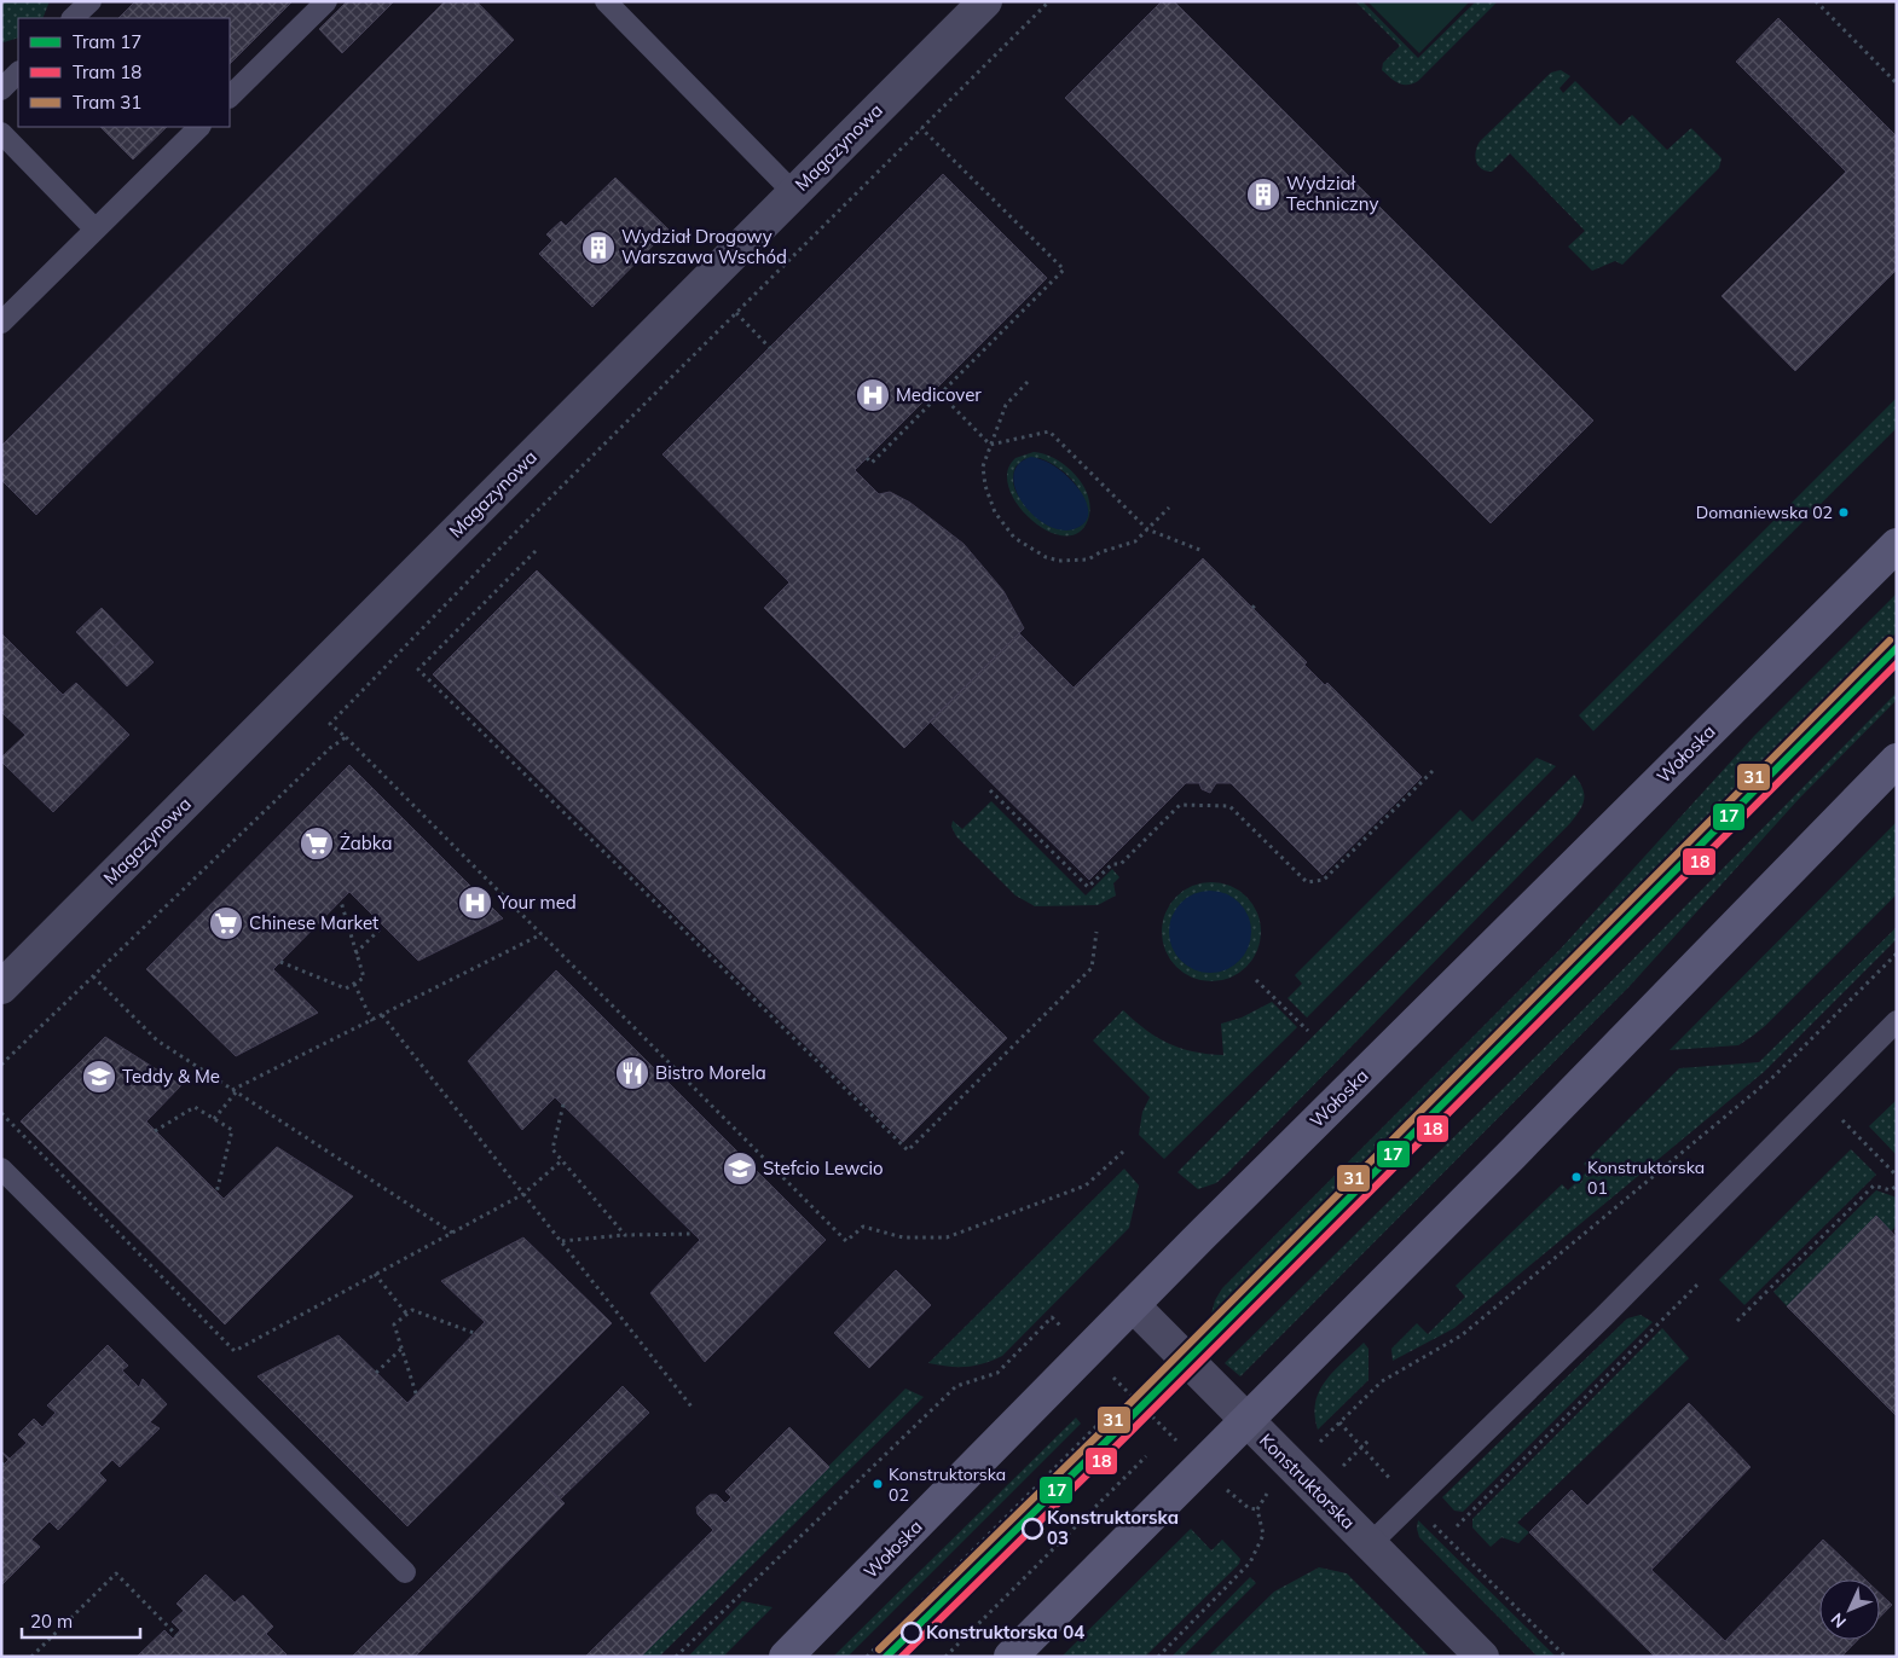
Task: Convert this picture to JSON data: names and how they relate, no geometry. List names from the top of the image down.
{
  "streets": {
    "main road": ["Wołoska"],
    "street": ["Magazynowa", "Konstruktorska"]
  },
  "crossings": [
    ["Wołoska", "Konstruktorska"]
  ],
  "places": {
    "building": ["Wydział Techniczny", "Wydział Drogowy Warszawa Wschód"],
    "hospital": ["Medicover", "Your med"],
    "other": [
      "Domaniewska 02",
      "Konstruktorska 01",
      "Konstruktorska 02",
      "Konstruktorska 03",
      "Konstruktorska 04"
    ],
    "supermarket": ["Żabka", "Chinese Market"],
    "restaurant": ["Bistro Morela"],
    "school or university": ["Teddy & Me", "Stefcio Lewcio"]
  },
  "lines": ["tram line 31", "tram line 17", "tram line 18"],
  "legend": ["Tram 17", "Tram 18", "Tram 31"],
  "scale_bar": "20 m",
  "north": "bottom left"
}
